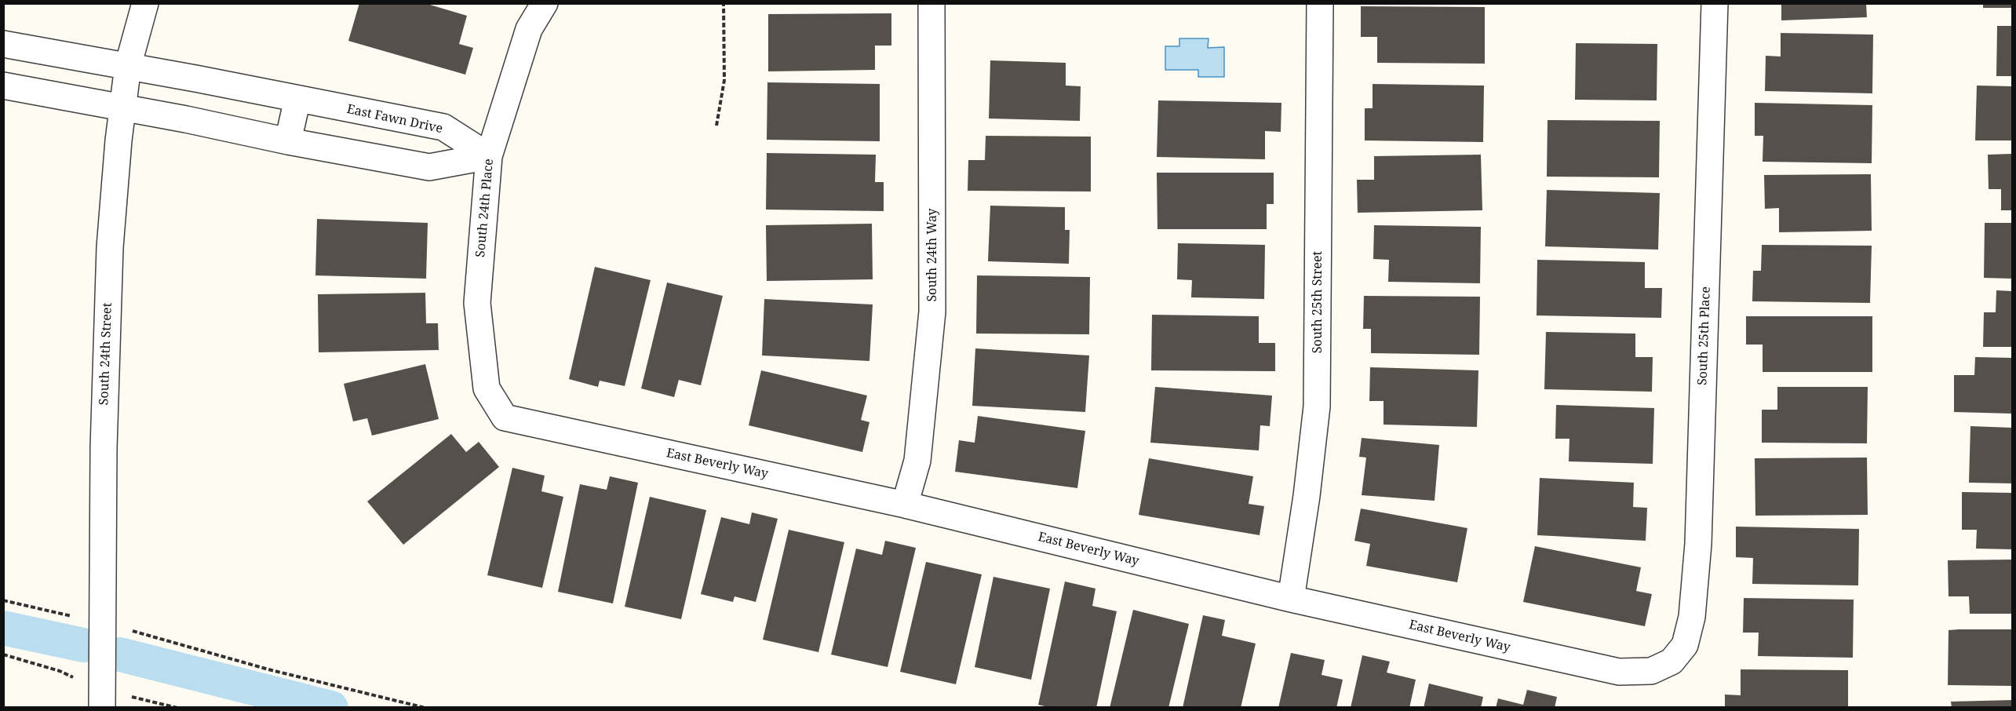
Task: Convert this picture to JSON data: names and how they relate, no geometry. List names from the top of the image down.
{
  "streets": {
    "street": [
      "East Fawn Drive",
      "South 24th Place",
      "South 24th Way",
      "South 25th Street",
      "South 25th Place",
      "South 24th Street",
      "East Beverly Way"
    ]
  },
  "crossings": [
    ["East Fawn Drive", "South 24th Place"],
    ["East Fawn Drive", "South 24th Street"],
    ["South 24th Place", "East Beverly Way"],
    ["South 24th Way", "East Beverly Way"],
    ["South 25th Street", "East Beverly Way"],
    ["South 25th Place", "East Beverly Way"]
  ]
}
